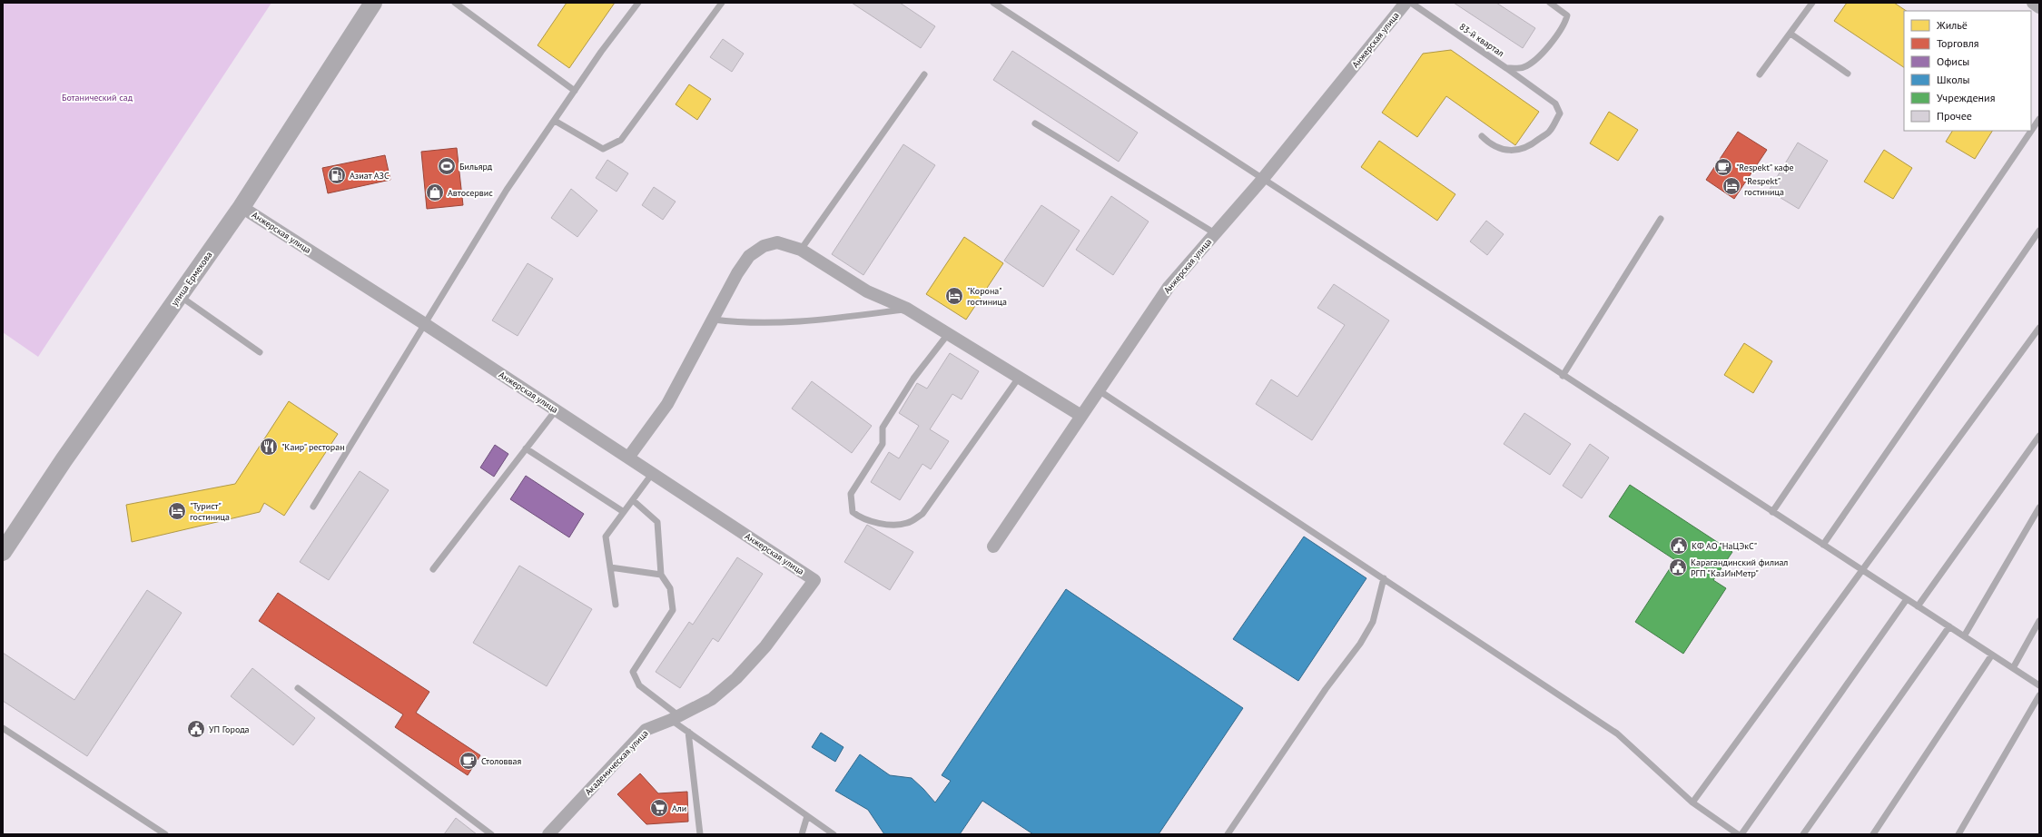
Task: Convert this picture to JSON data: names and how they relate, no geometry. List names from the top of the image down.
{
  "streets": {
    "main road": ["улица Ермекова"],
    "street": ["Анжерская улица", "Академическая улица"],
    "lane": ["83-й квартал"]
  },
  "crossings": [
    ["Анжерская улица", "улица Ермекова"],
    ["Анжерская улица", "Академическая улица"]
  ],
  "parks": ["Ботанический сад"],
  "places": {
    "sports": ["Бильярд"],
    "cafe": ["\"Respekt\" кафе", "Столоввая"],
    "fuel station": ["Азиат АЗС"],
    "hotel": ["\"Respekt\" гостиница", "\"Корона\" гостиница", "\"Турист\" гостиница"],
    "shop": ["Автосервис"],
    "restaurant": ["\"Каир\" ресторан"],
    "public building": ["КФ АО \"НаЦЭкС\"", "Карагандинский филиал РГП \"КазИнМетр\"", "УП Города"],
    "supermarket": ["Али"]
  },
  "legend": [
    "Жильё",
    "Торговля",
    "Офисы",
    "Школы",
    "Учреждения",
    "Прочее"
  ]
}
